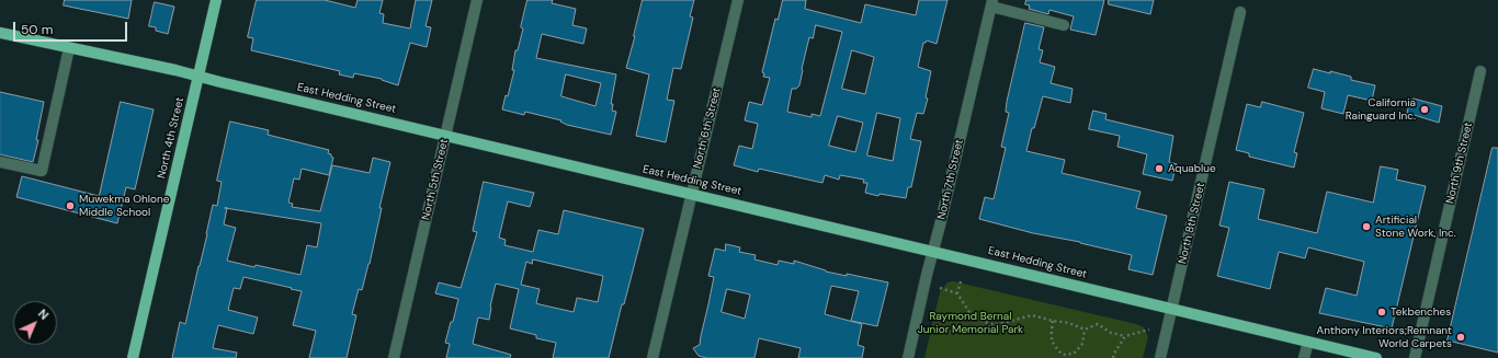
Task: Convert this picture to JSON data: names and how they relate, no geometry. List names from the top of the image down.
{
  "streets": {
    "main road": ["East Hedding Street", "North 4th Street"],
    "street": [
      "North 6th Street",
      "North 9th Street",
      "North 5th Street",
      "North 7th Street",
      "North 8th Street"
    ]
  },
  "crossings": [
    ["East Hedding Street", "North 6th Street"],
    ["East Hedding Street", "North 4th Street"],
    ["East Hedding Street", "North 5th Street"],
    ["East Hedding Street", "North 7th Street"],
    ["East Hedding Street", "North 8th Street"]
  ],
  "parks": ["Raymond Bernal Junior Memorial Park"],
  "places": [
    "California Rainguard Inc.",
    "Aquablue",
    "Muwekma Ohlone Middle School",
    "Artificial Stone Work, Inc.",
    "Tekbenches",
    "Anthony Interiors;Remnant World Carpets"
  ],
  "scale_bar": "50 m",
  "north": "top right"
}
